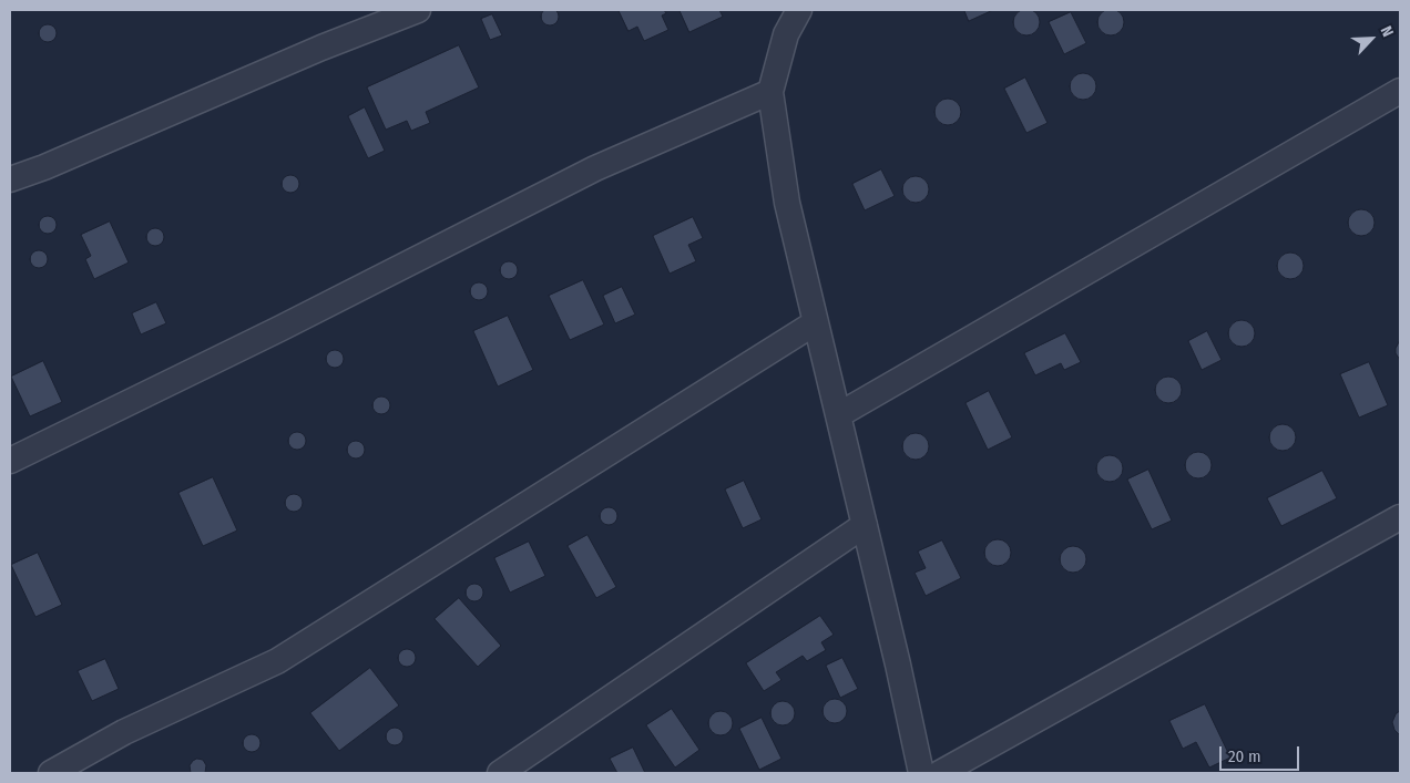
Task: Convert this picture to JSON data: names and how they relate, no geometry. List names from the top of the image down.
{
  "scale_bar": "20 m",
  "north": "top right"
}
